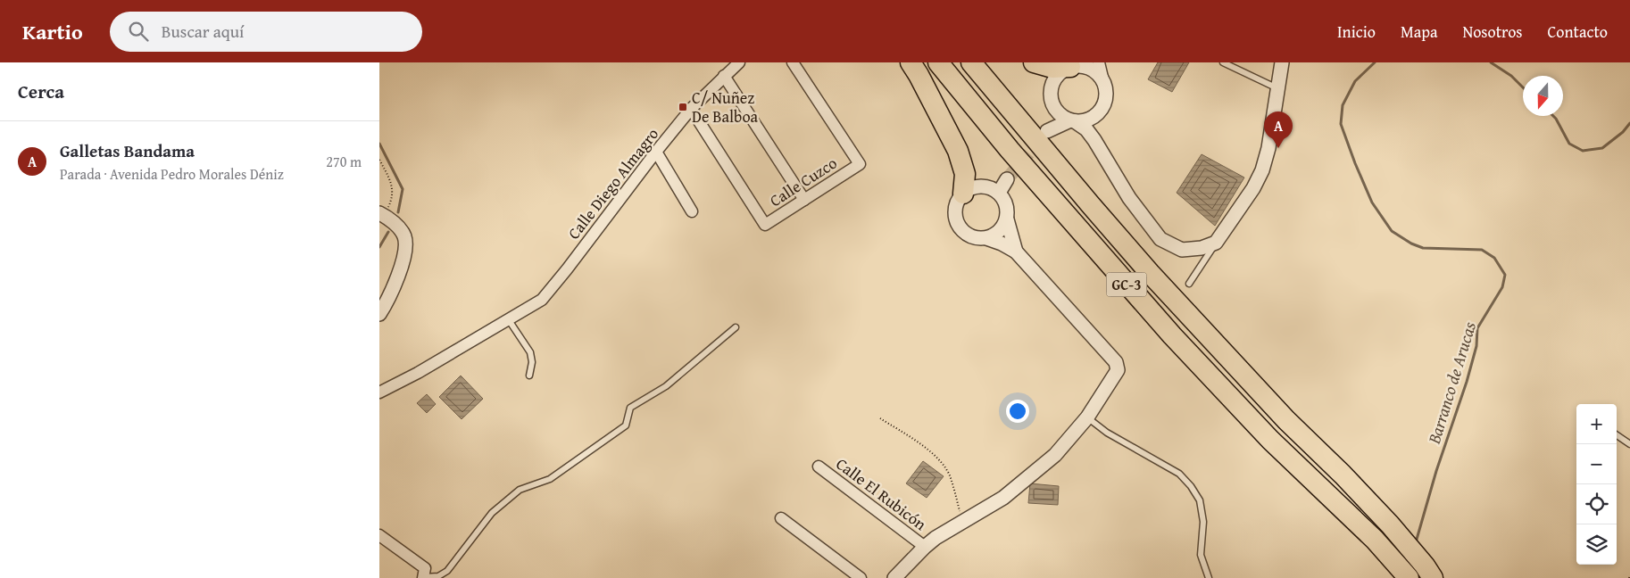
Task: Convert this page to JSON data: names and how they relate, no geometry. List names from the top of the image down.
{
  "streets": {
    "highway": ["GC-3"],
    "street": ["Calle Cuzco", "Calle Diego Almagro", "Calle El Rubicón"]
  },
  "crossings": [
    ["Calle Cuzco", "Calle Diego Almagro"]
  ],
  "water": ["Barranco de Arucas"],
  "places": {
    "transit": ["C/ Nuñez De Balboa"]
  },
  "north": "bottom",
  "page": {
    "header": "Kartio",
    "search": "Buscar aquí",
    "nav": [
      "Inicio",
      "Mapa",
      "Nosotros",
      "Contacto"
    ],
    "heading": "Cerca",
    "pins": "A",
    "list": [
      {
        "mark": "A",
        "name": "Galletas Bandama",
        "note": "Parada · Avenida Pedro Morales Déniz",
        "value": "270 m"
      }
    ],
    "map_buttons": ["+", "−"]
  }
}
